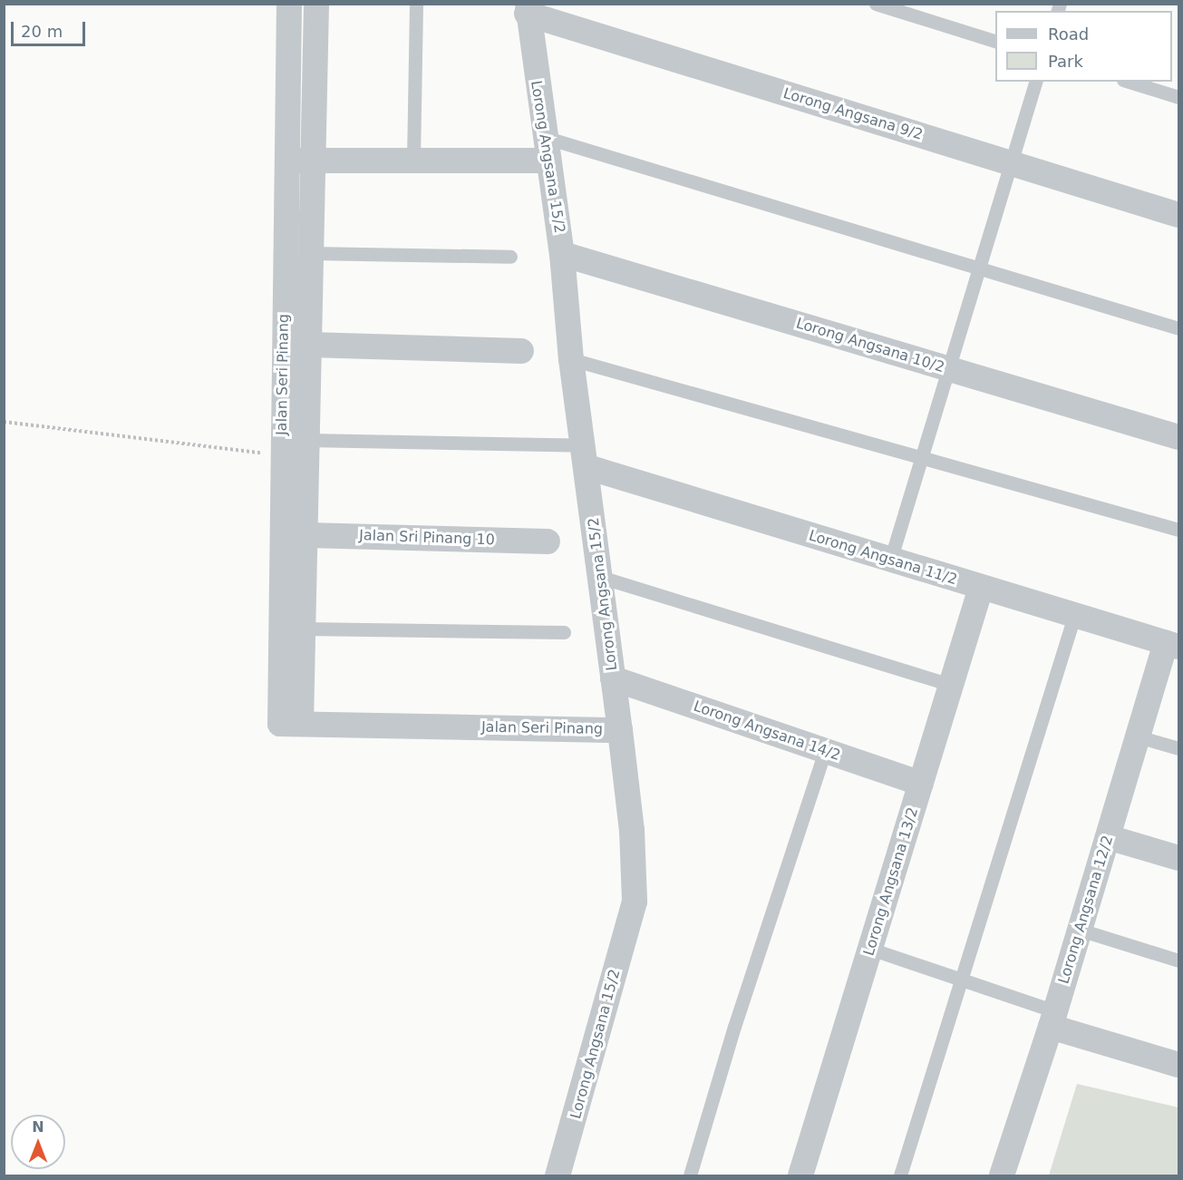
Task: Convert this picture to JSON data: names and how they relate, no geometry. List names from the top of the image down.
{
  "streets": {
    "street": [
      "Lorong Angsana 9/2",
      "Lorong Angsana 15/2",
      "Lorong Angsana 10/2",
      "Jalan Seri Pinang",
      "Jalan Sri Pinang 10",
      "Lorong Angsana 11/2",
      "Lorong Angsana 14/2",
      "Lorong Angsana 13/2",
      "Lorong Angsana 12/2"
    ]
  },
  "crossings": [
    ["Lorong Angsana 9/2", "Lorong Angsana 15/2"],
    ["Lorong Angsana 15/2", "Lorong Angsana 10/2"],
    ["Lorong Angsana 15/2", "Jalan Seri Pinang"],
    ["Lorong Angsana 15/2", "Lorong Angsana 11/2"],
    ["Lorong Angsana 15/2", "Lorong Angsana 14/2"],
    ["Jalan Seri Pinang", "Jalan Sri Pinang 10"],
    ["Lorong Angsana 11/2", "Lorong Angsana 13/2"],
    ["Lorong Angsana 11/2", "Lorong Angsana 12/2"],
    ["Lorong Angsana 14/2", "Lorong Angsana 13/2"]
  ],
  "legend": ["Road", "Park"],
  "scale_bar": "20 m",
  "north": "top"
}
